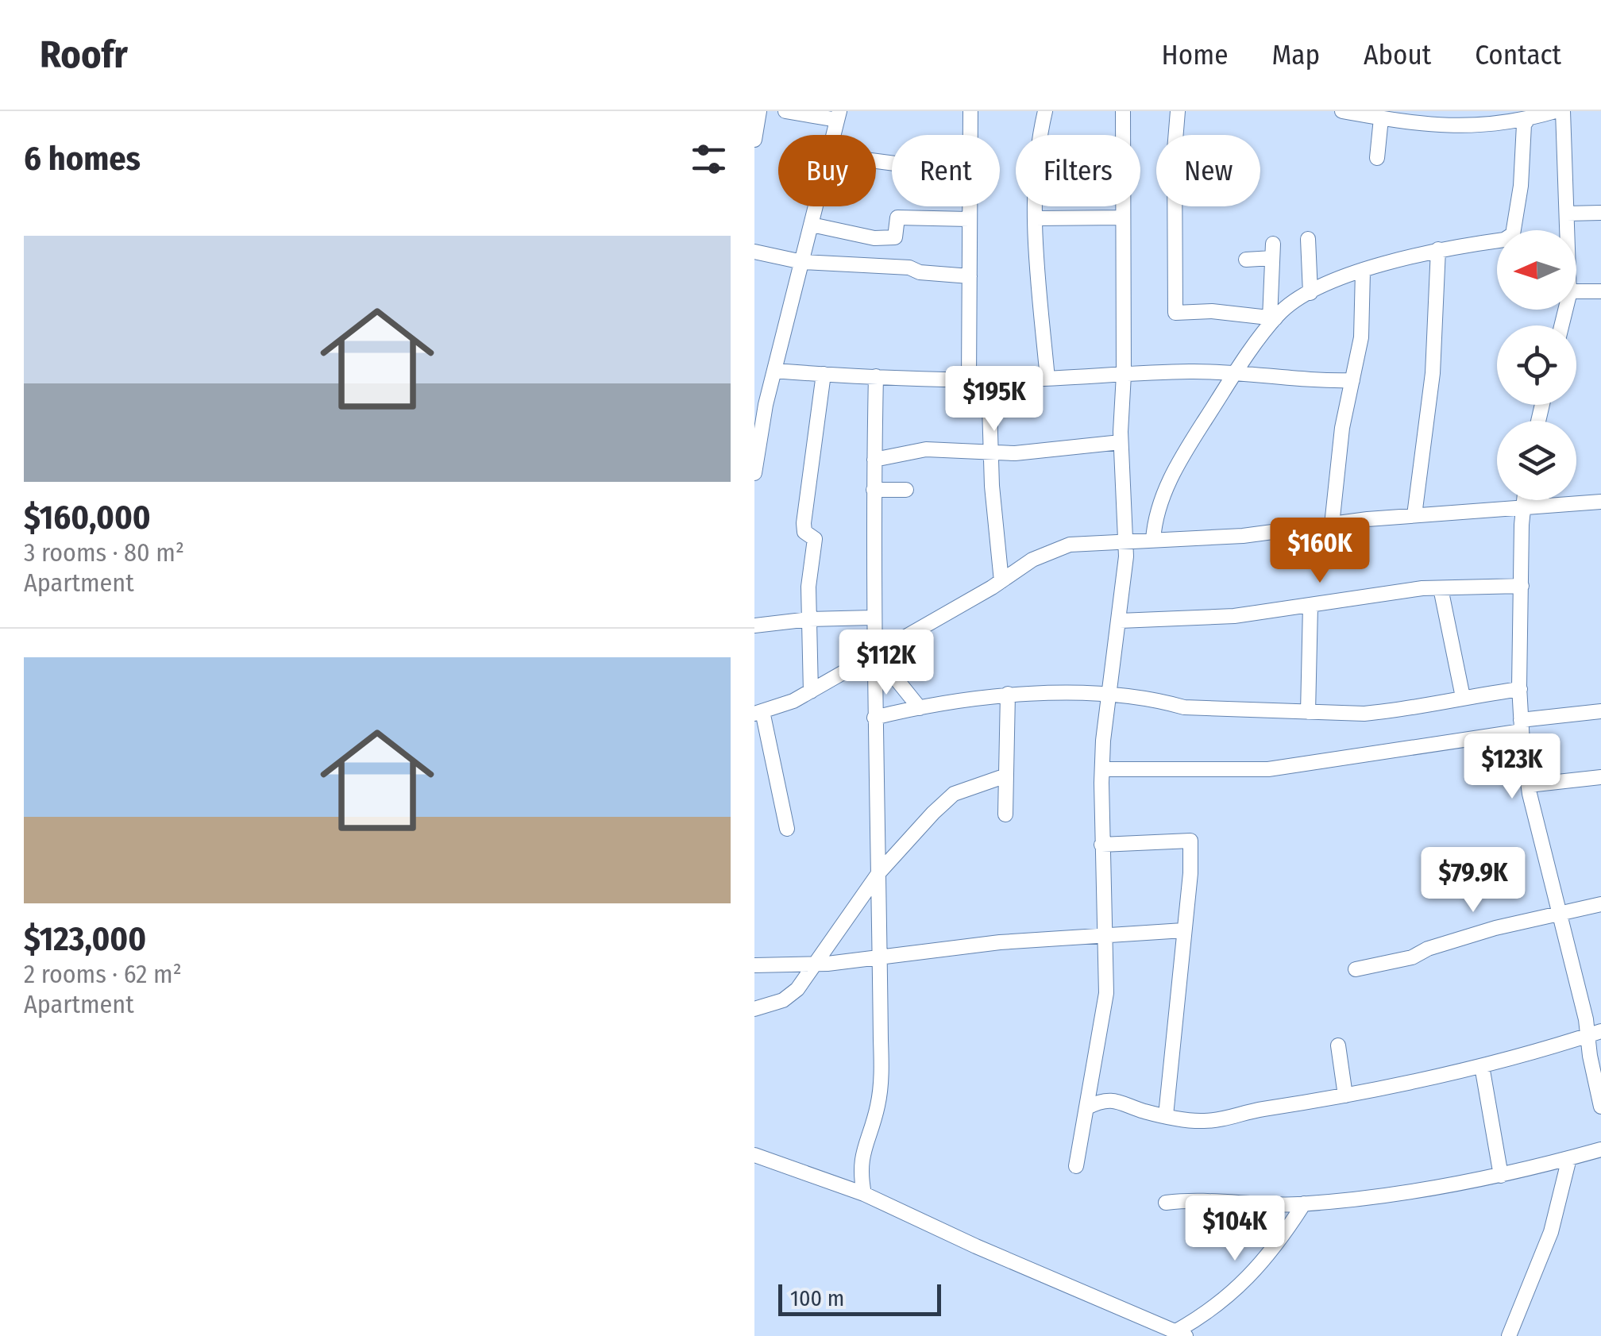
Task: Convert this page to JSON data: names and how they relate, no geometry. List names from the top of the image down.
{
  "scale_bar": "100 m",
  "north": "left",
  "page": {
    "header": "Roofr",
    "nav": [
      "Home",
      "Map",
      "About",
      "Contact"
    ],
    "heading": "6 homes",
    "chip": [
      "Buy",
      "Rent",
      "Filters",
      "New"
    ],
    "list": [
      {
        "name": "$160,000",
        "note": "3 rooms · 80 m² · Apartment"
      },
      {
        "name": "$123,000",
        "note": "2 rooms · 62 m² · Apartment"
      }
    ],
    "price": [
      "$195K",
      "$160K",
      "$112K",
      "$123K",
      "$79.9K",
      "$104K"
    ],
    "scale": "100 m"
  }
}
